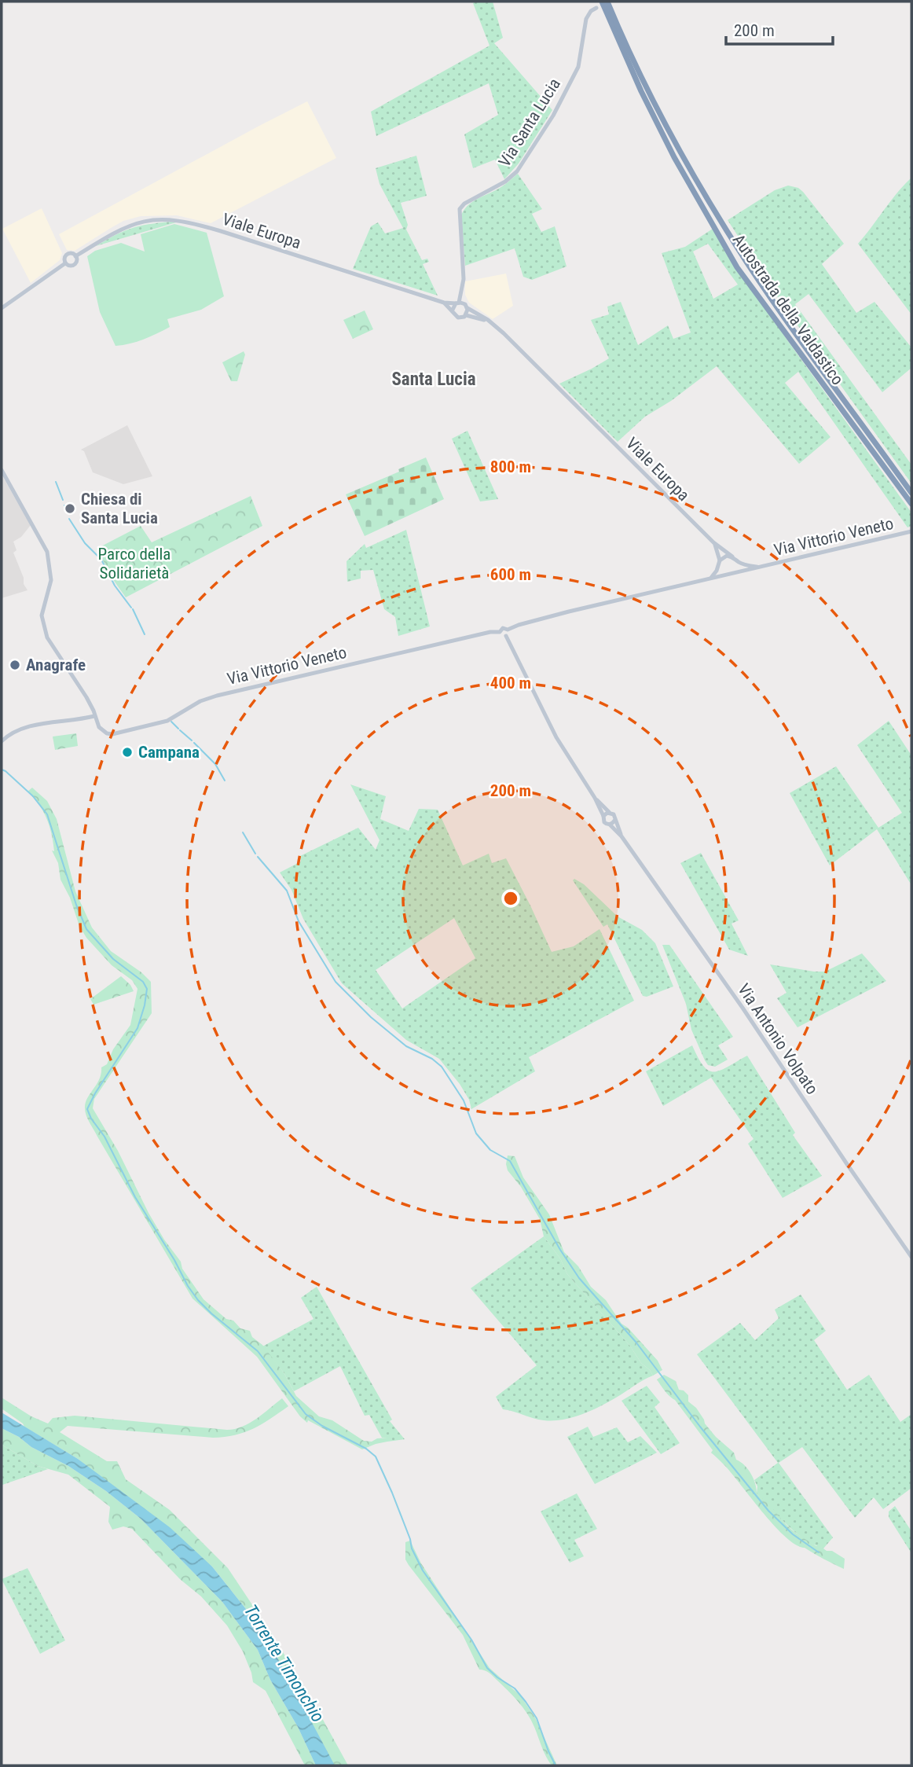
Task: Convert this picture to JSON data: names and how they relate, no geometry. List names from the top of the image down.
{
  "streets": {
    "highway": ["Autostrada della Valdastico"],
    "street": [
      "Via Santa Lucia",
      "Viale Europa",
      "Via Vittorio Veneto",
      "Via Antonio Volpato"
    ]
  },
  "crossings": [
    ["Via Santa Lucia", "Viale Europa"],
    ["Viale Europa", "Via Vittorio Veneto"]
  ],
  "districts": ["Santa Lucia"],
  "water": ["Torrente Timonchio"],
  "parks": ["Parco della Solidarietà"],
  "places": ["Chiesa di Santa Lucia", "Anagrafe", "Campana"],
  "scale_bar": "200 m",
  "rings": [
    "800 m",
    "600 m",
    "400 m",
    "200 m"
  ]
}
